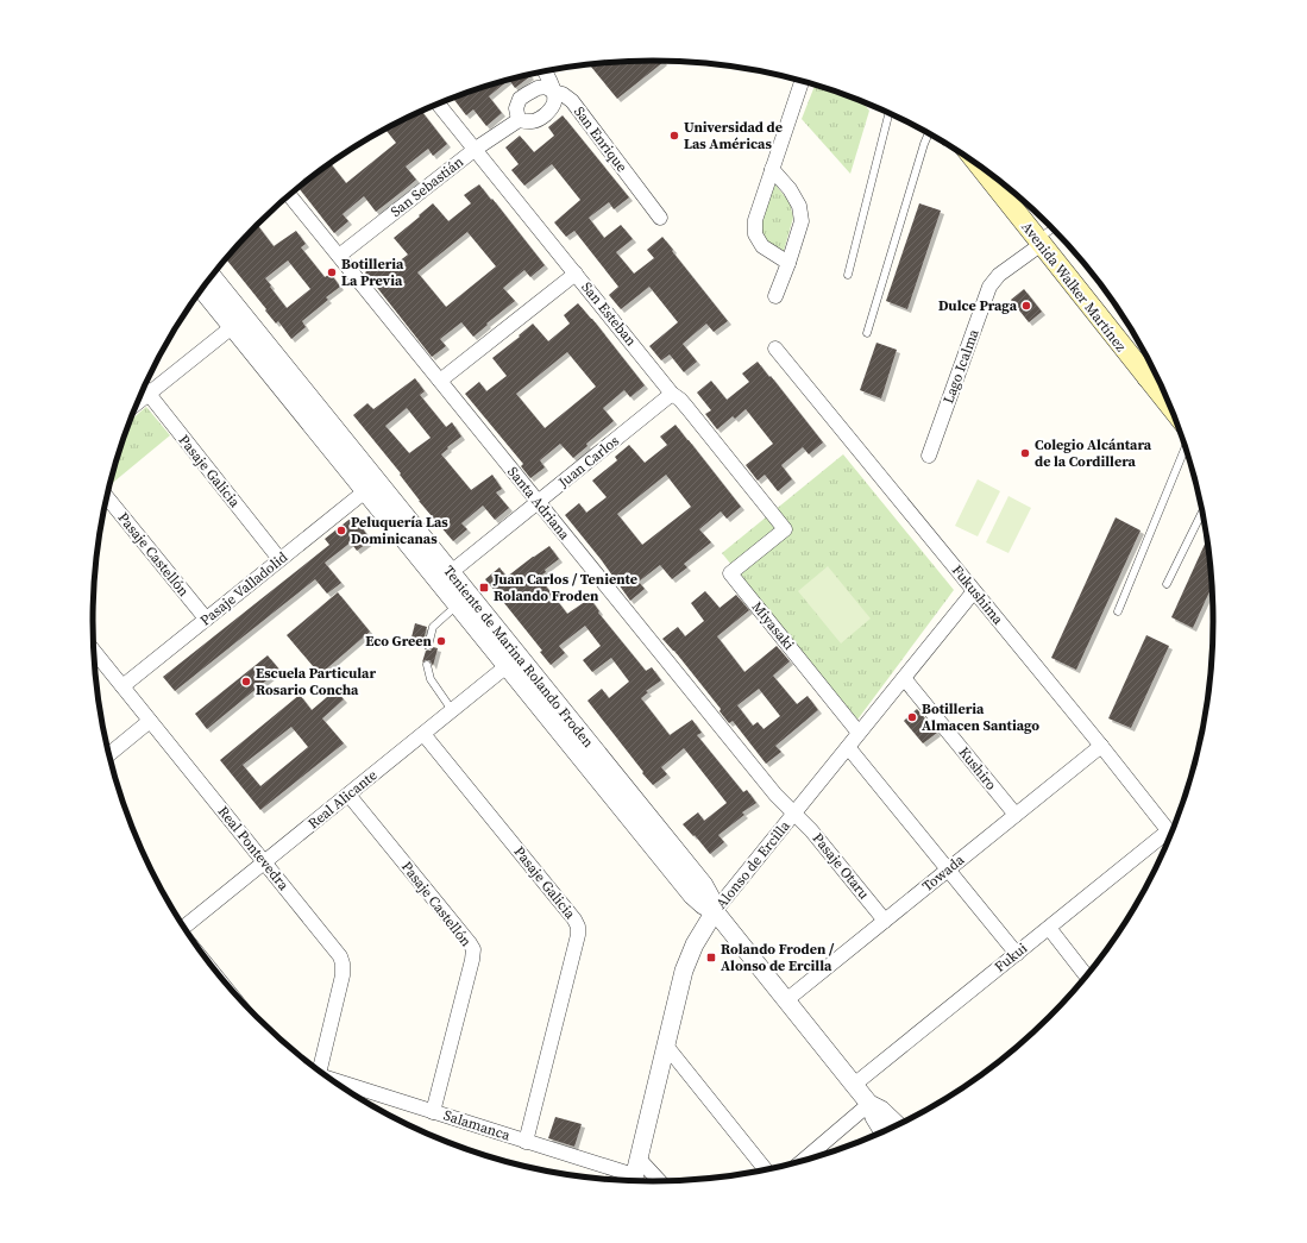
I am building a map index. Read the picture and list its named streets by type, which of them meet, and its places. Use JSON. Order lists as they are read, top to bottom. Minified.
{"streets":{"main road":["Avenida Walker Martínez"],"street":["San Enrique","San Sebastián","San Esteban","Lago Icalma","Juan Carlos","Pasaje Galicia","Santa Adriana","Pasaje Castellón","Pasaje Valladolid","Fukushima","Miyasaki","Teniente de Marina Rolando Froden","Kushiro","Real Alicante","Real Pontevedra","Alonso de Ercilla","Pasaje Otaru","Towada","Fukui","Salamanca"]},"crossings":[["San Enrique","San Sebastián"],["San Sebastián","San Esteban"],["San Sebastián","Santa Adriana"],["Avenida Walker Martínez","Lago Icalma"],["San Esteban","Juan Carlos"],["San Esteban","Miyasaki"],["Juan Carlos","Santa Adriana"],["Juan Carlos","Teniente de Marina Rolando Froden"],["Pasaje Galicia","Pasaje Valladolid"],["Pasaje Galicia","Real Alicante"],["Pasaje Galicia","Salamanca"],["Santa Adriana","Alonso de Ercilla"],["Santa Adriana","Pasaje Otaru"],["Pasaje Castellón","Pasaje Valladolid"],["Pasaje Castellón","Real Alicante"],["Pasaje Castellón","Salamanca"],["Pasaje Valladolid","Teniente de Marina Rolando Froden"],["Pasaje Valladolid","Real Pontevedra"],["Fukushima","Alonso de Ercilla"],["Fukushima","Towada"],["Miyasaki","Alonso de Ercilla"],["Teniente de Marina Rolando Froden","Real Alicante"],["Teniente de Marina Rolando Froden","Alonso de Ercilla"],["Teniente de Marina Rolando Froden","Towada"],["Teniente de Marina Rolando Froden","Fukui"],["Kushiro","Alonso de Ercilla"],["Kushiro","Towada"],["Real Alicante","Real Pontevedra"],["Alonso de Ercilla","Pasaje Otaru"],["Alonso de Ercilla","Salamanca"],["Pasaje Otaru","Towada"]],"places":{"other":["Universidad de Las Américas","Botilleria La Previa","Dulce Praga","Colegio Alcántara de la Cordillera","Peluquería Las Dominicanas","Eco Green","Escuela Particular Rosario Concha","Botilleria Almacen Santiago"],"transit":["Juan Carlos / Teniente Rolando Froden","Rolando Froden / Alonso de Ercilla"]}}
